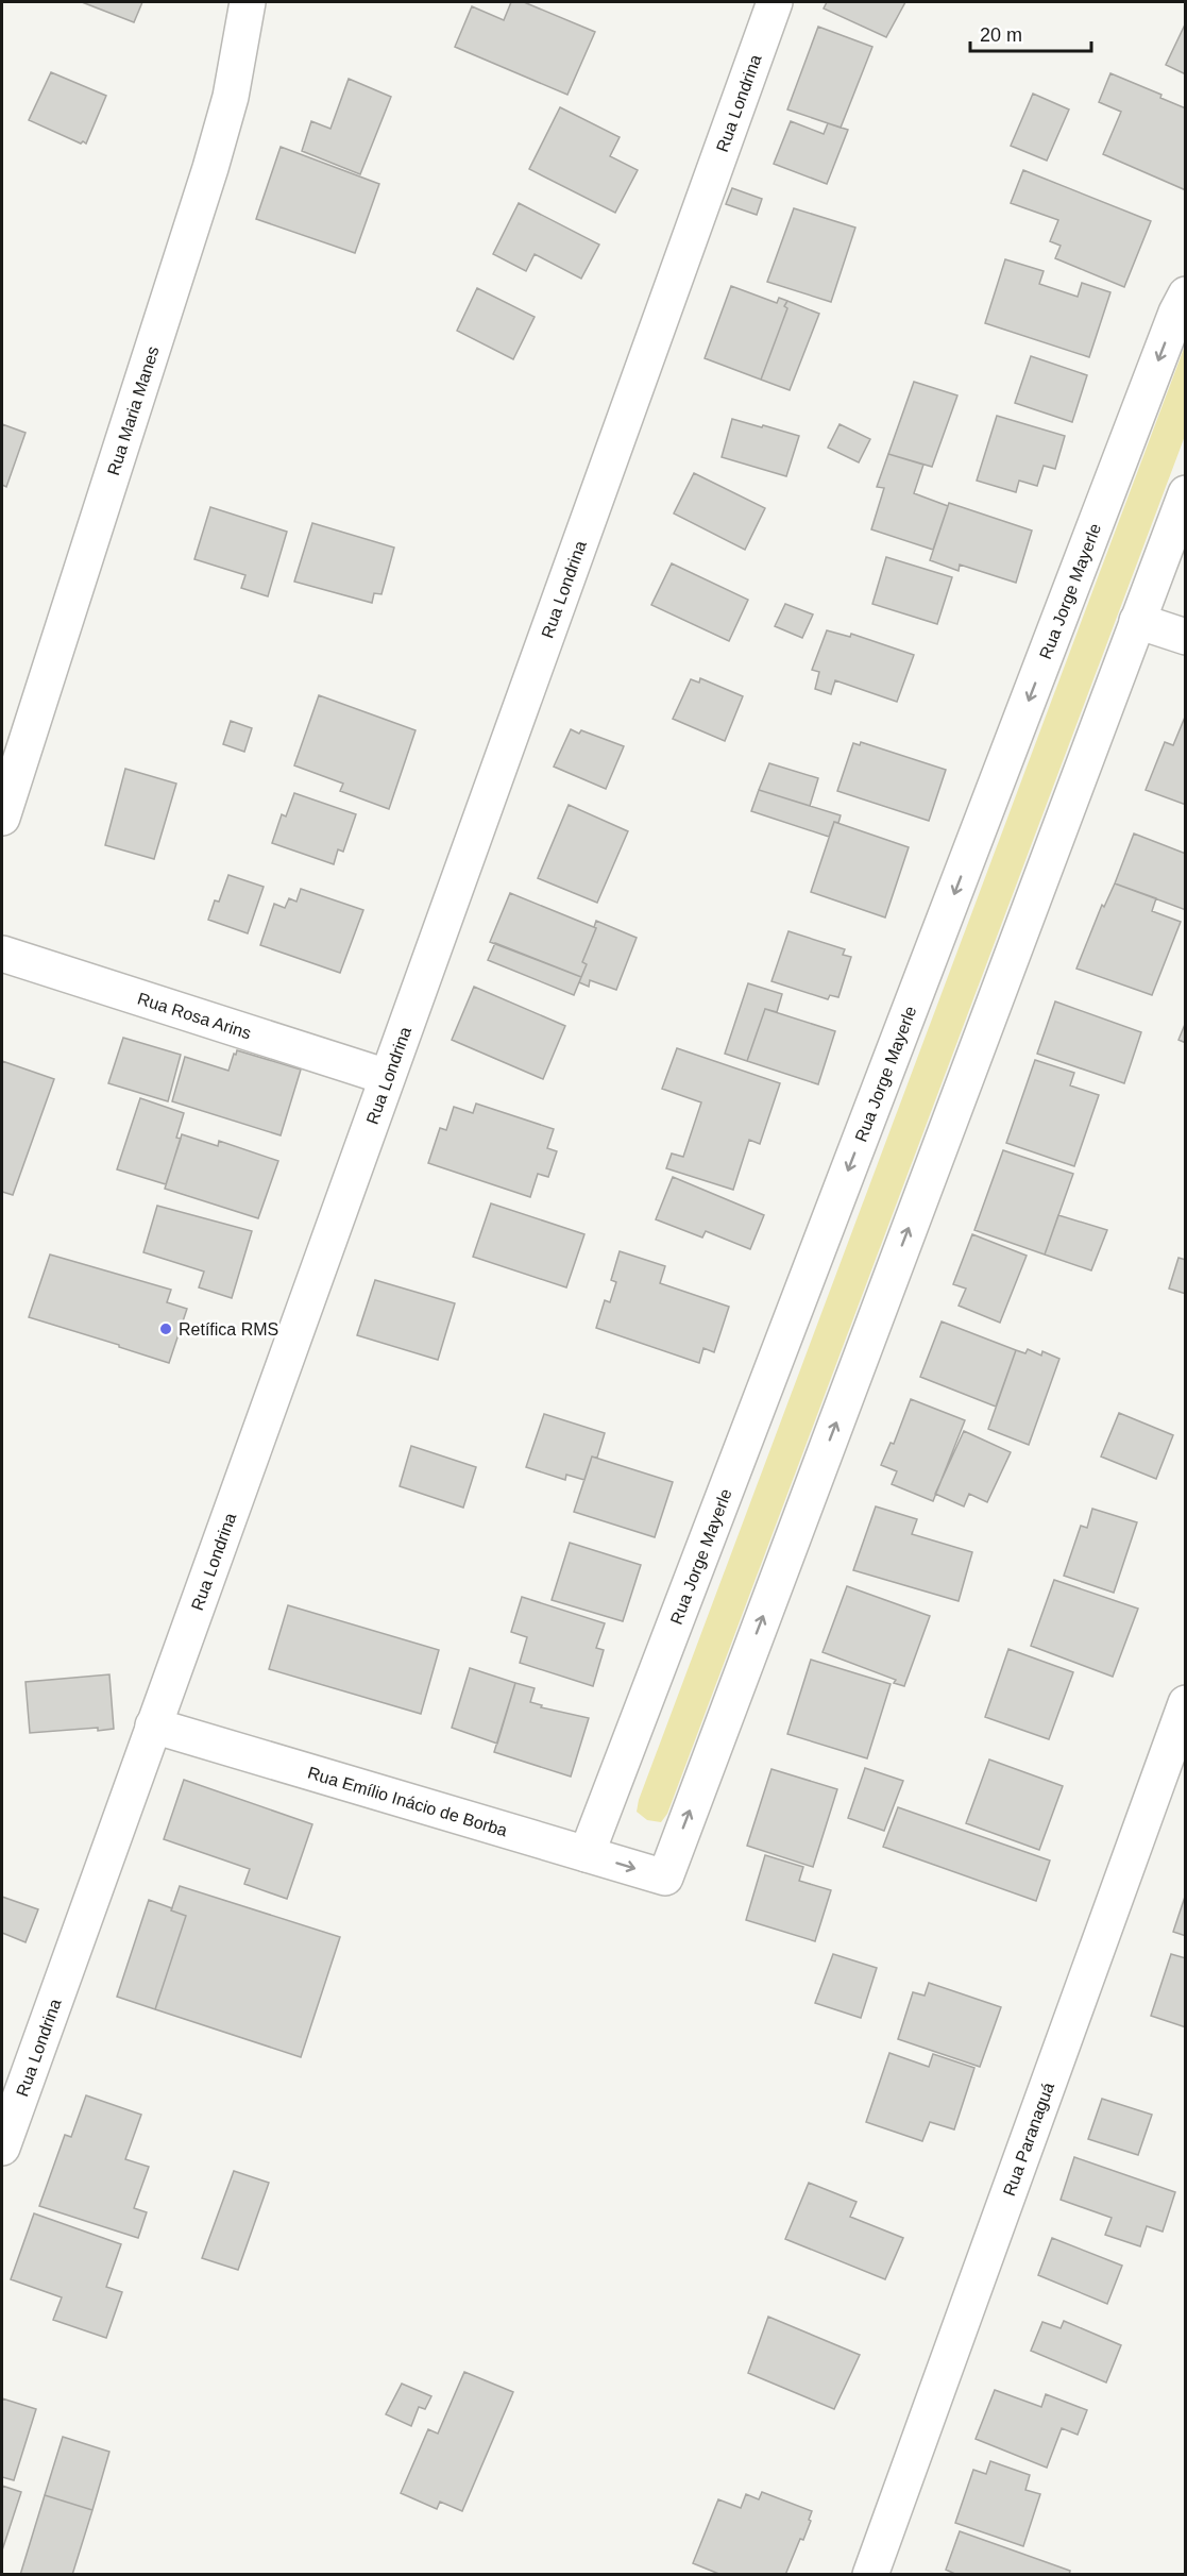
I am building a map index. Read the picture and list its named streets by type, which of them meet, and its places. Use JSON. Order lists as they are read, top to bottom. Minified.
{"streets":{"street":["Rua Londrina","Rua Maria Manes","Rua Jorge Mayerle","Rua Rosa Arins","Rua Emílio Inácio de Borba","Rua Paranaguá"]},"crossings":[["Rua Londrina","Rua Rosa Arins"],["Rua Londrina","Rua Emílio Inácio de Borba"],["Rua Jorge Mayerle","Rua Emílio Inácio de Borba"]],"one_way":["Rua Jorge Mayerle","Rua Emílio Inácio de Borba"],"places":["Retífica RMS"],"scale_bar":"20 m"}
